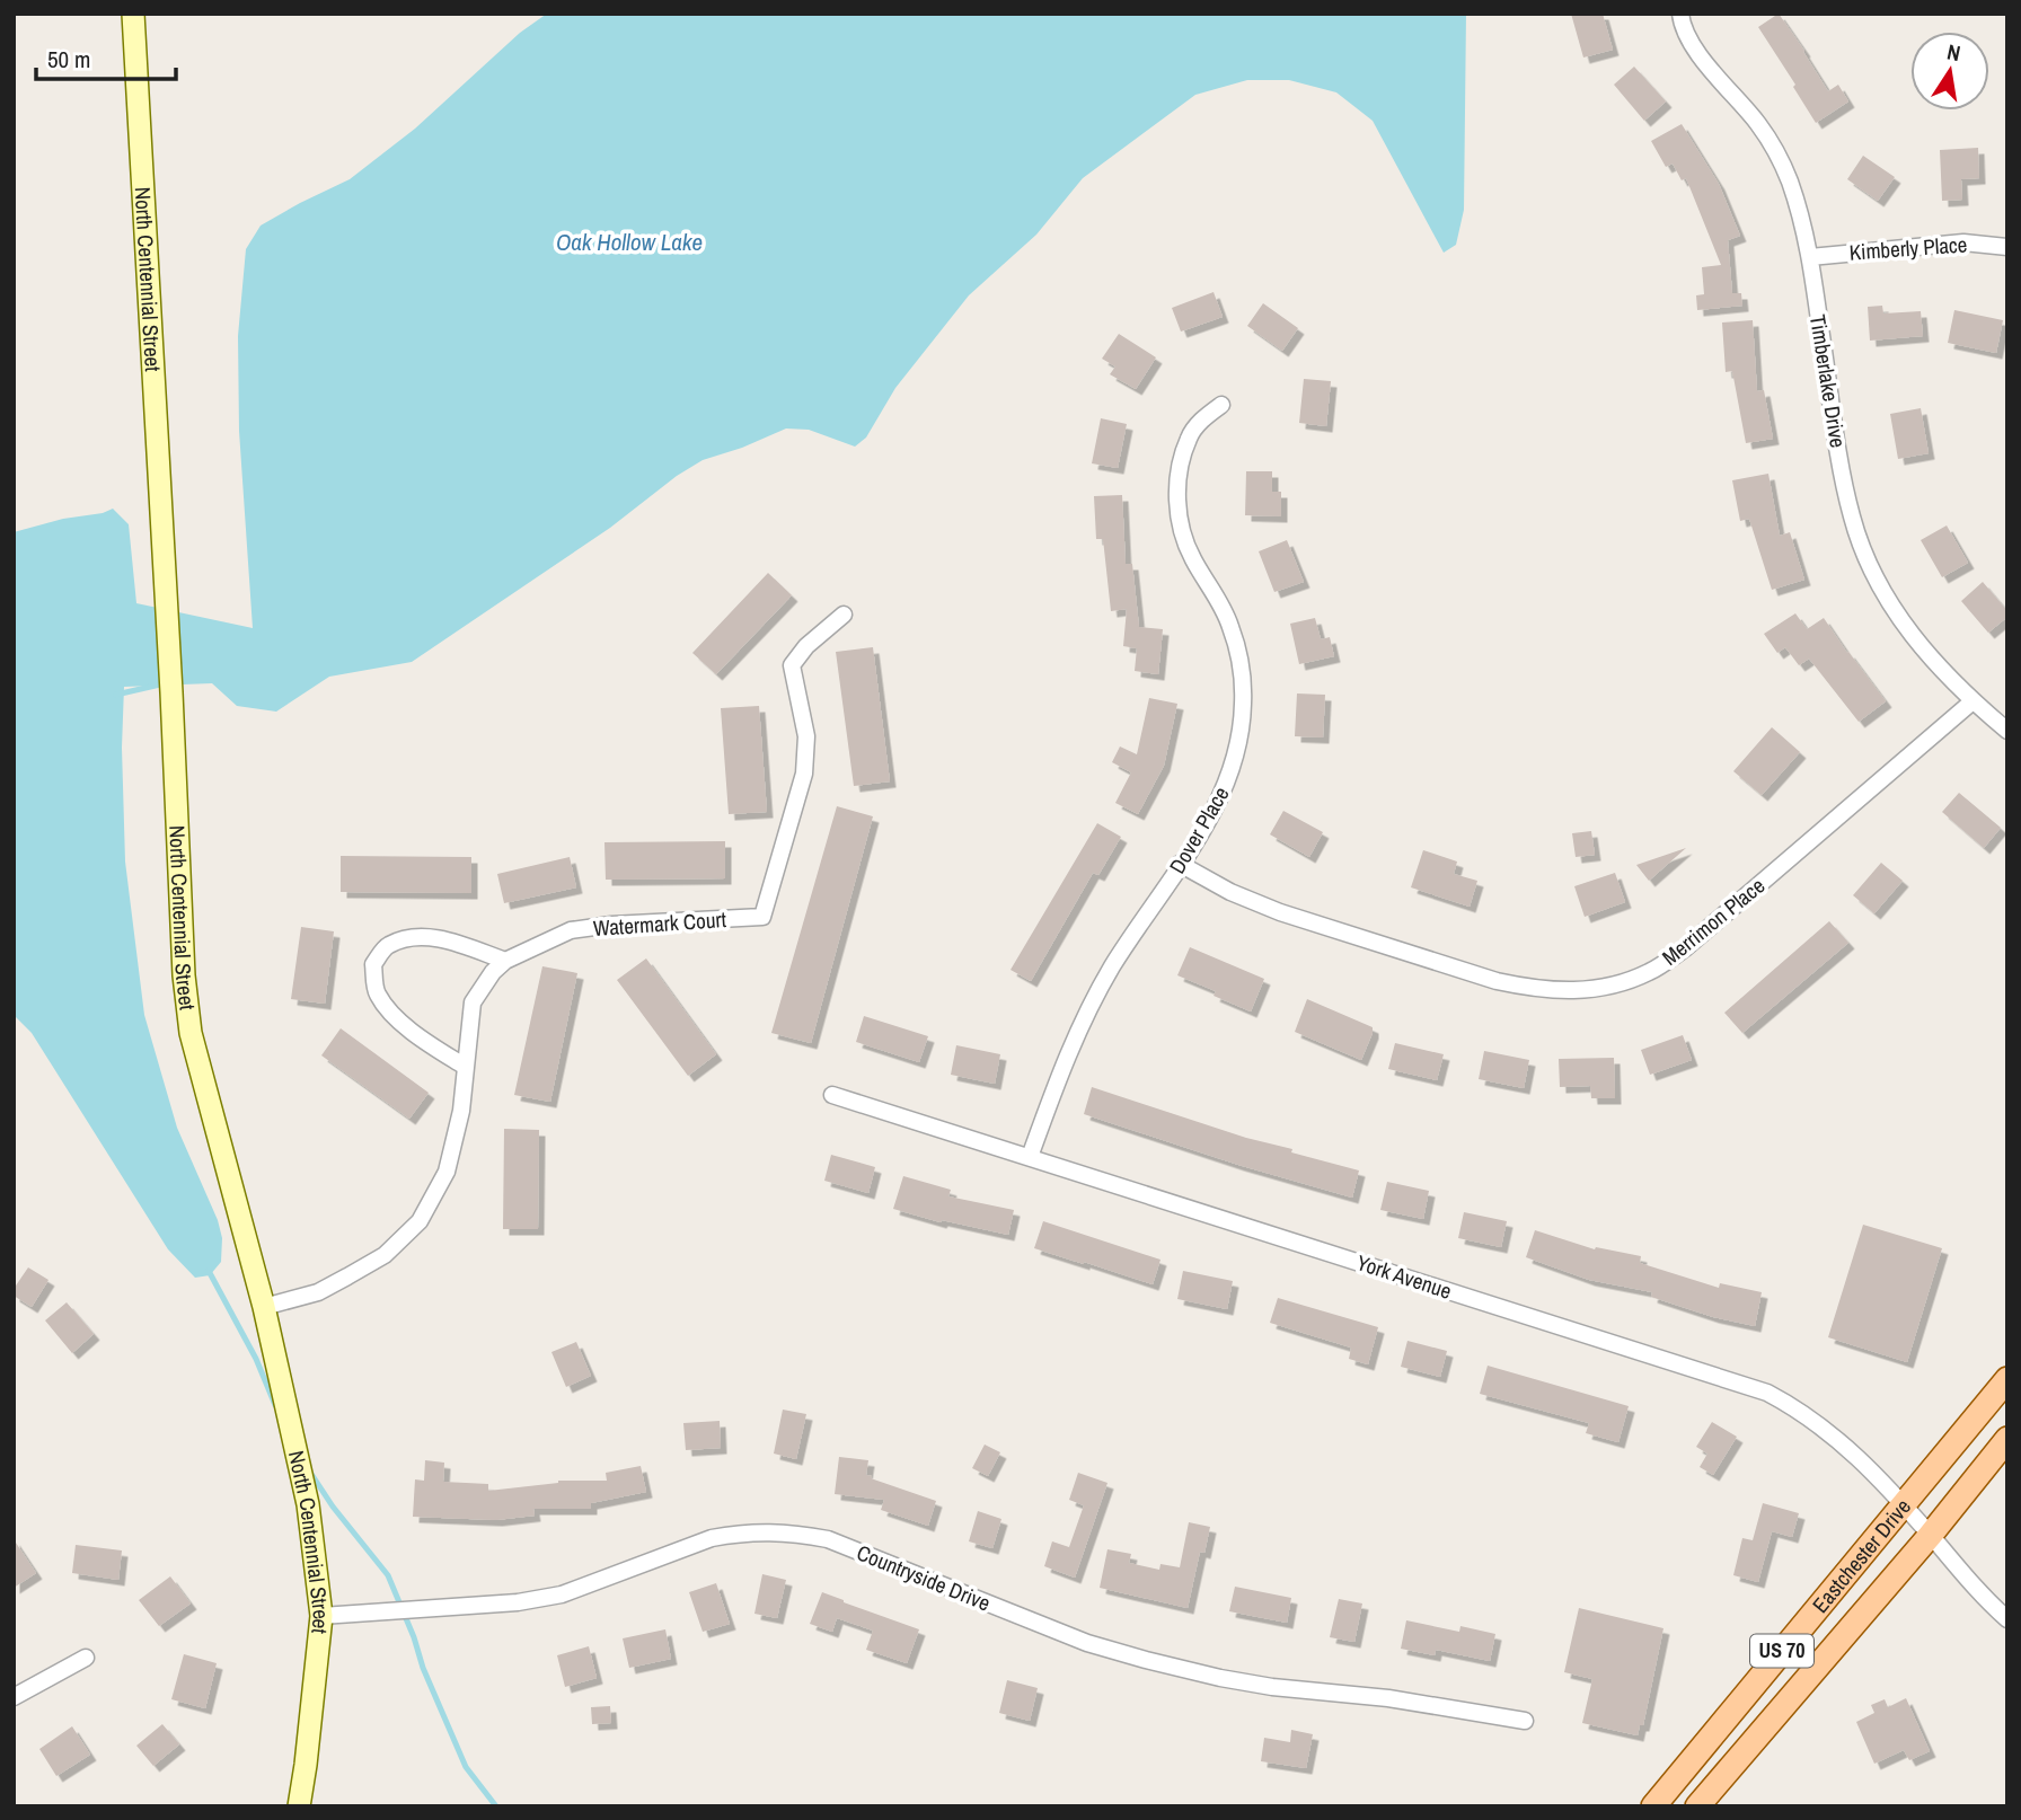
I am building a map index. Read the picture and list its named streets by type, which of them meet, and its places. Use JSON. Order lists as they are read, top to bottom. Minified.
{"streets":{"main road":["Eastchester Drive","US 70"],"street":["Kimberly Place","North Centennial Street","Timberlake Drive","Dover Place","Merrimon Place","Watermark Court","York Avenue","Countryside Drive"]},"crossings":[["Kimberly Place","Timberlake Drive"],["North Centennial Street","Watermark Court"],["North Centennial Street","Countryside Drive"],["Timberlake Drive","Merrimon Place"],["Dover Place","Merrimon Place"],["Dover Place","York Avenue"],["York Avenue","Eastchester Drive"]],"water":["Oak Hollow Lake"],"scale_bar":"50 m","north":"top"}
